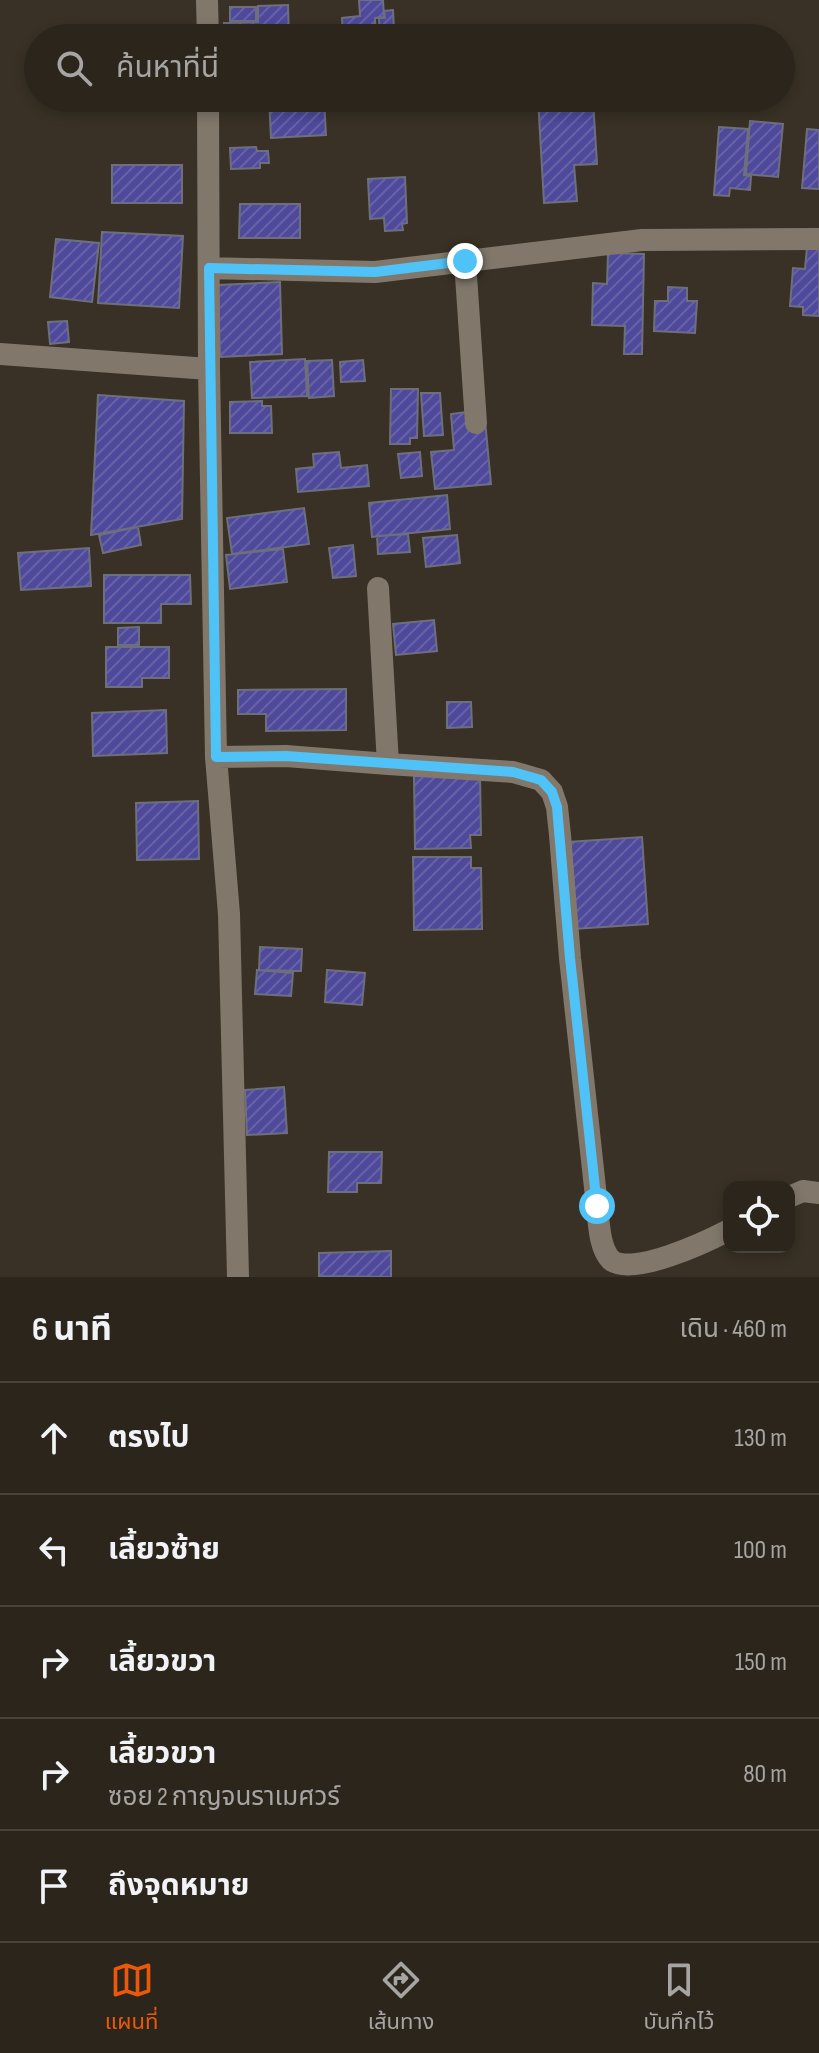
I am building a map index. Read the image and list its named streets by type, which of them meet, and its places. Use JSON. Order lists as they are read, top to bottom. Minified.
{"page":{"search":"ค้นหาที่นี่","heading":["6 นาที","เดิน · 460 m"],"list":[["ตรงไป","130 m"],["เลี้ยวซ้าย","100 m"],["เลี้ยวขวา","150 m"],["เลี้ยวขวา","ซอย 2 กาญจนราเมศวร์","80 m"],"ถึงจุดหมาย"],"nav":["แผนที่","เส้นทาง","บันทึกไว้"]}}
